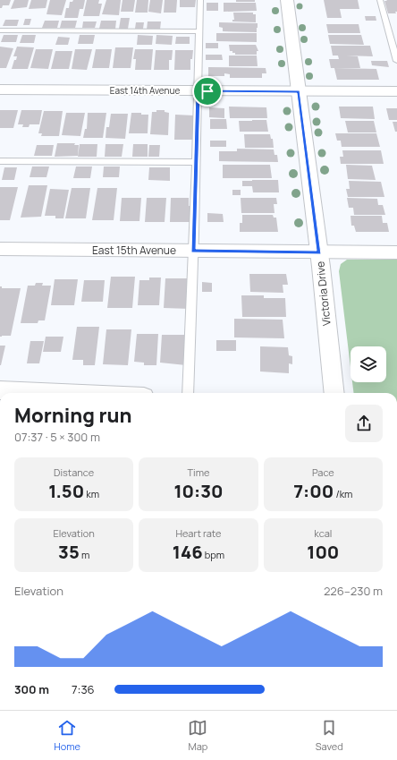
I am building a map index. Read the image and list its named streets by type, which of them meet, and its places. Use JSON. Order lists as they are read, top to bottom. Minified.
{"streets":{"street":["East 14th Avenue","East 15th Avenue","Victoria Drive"]},"crossings":[["East 14th Avenue","Victoria Drive"],["East 15th Avenue","Victoria Drive"]],"page":{"heading":["Morning run","07:37 · 5 × 300 m"],"stats":[["Distance","1.50 km"],["Time","10:30"],["Pace","7:00 /km"],["Elevation","35 m"],["Heart rate","146 bpm"],["kcal","100"]],"chart":["Elevation","226–230 m"],"list":[{"name":"300 m","note":"7:36"}],"tabs":["Home","Map","Saved"]}}
